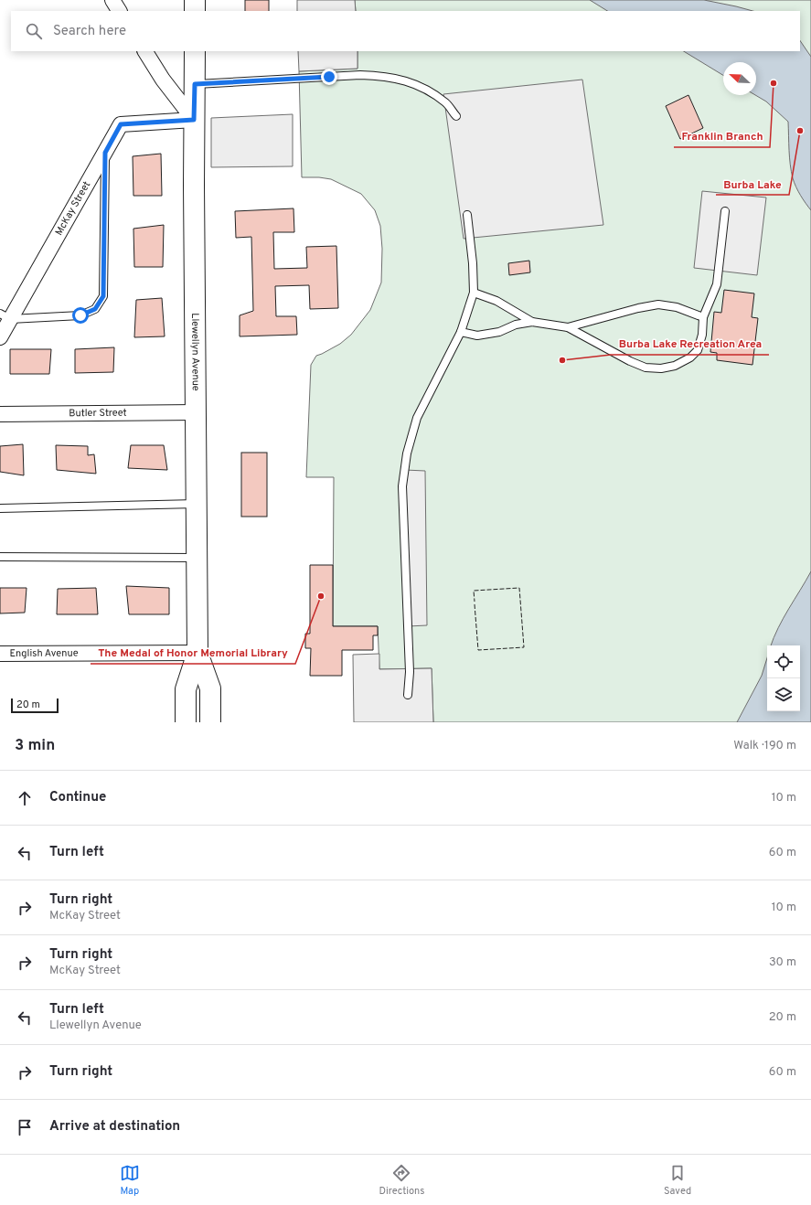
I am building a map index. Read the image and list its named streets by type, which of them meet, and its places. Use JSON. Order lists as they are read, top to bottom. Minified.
{"streets":{"street":["McKay Street","Llewellyn Avenue","Butler Street","English Avenue"]},"crossings":[["McKay Street","Llewellyn Avenue"],["Llewellyn Avenue","Butler Street"],["Llewellyn Avenue","English Avenue"]],"places":["Franklin Branch","Burba Lake","Burba Lake Recreation Area","The Medal of Honor Memorial Library"],"scale_bar":"20 m","north":"top left","page":{"search":"Search here","scale":"20 m","heading":["3 min","Walk · 190 m"],"list":[["Continue","10 m"],["Turn left","60 m"],["Turn right","McKay Street","10 m"],["Turn right","McKay Street","30 m"],["Turn left","Llewellyn Avenue","20 m"],["Turn right","60 m"],"Arrive at destination"],"nav":["Map","Directions","Saved"]}}
